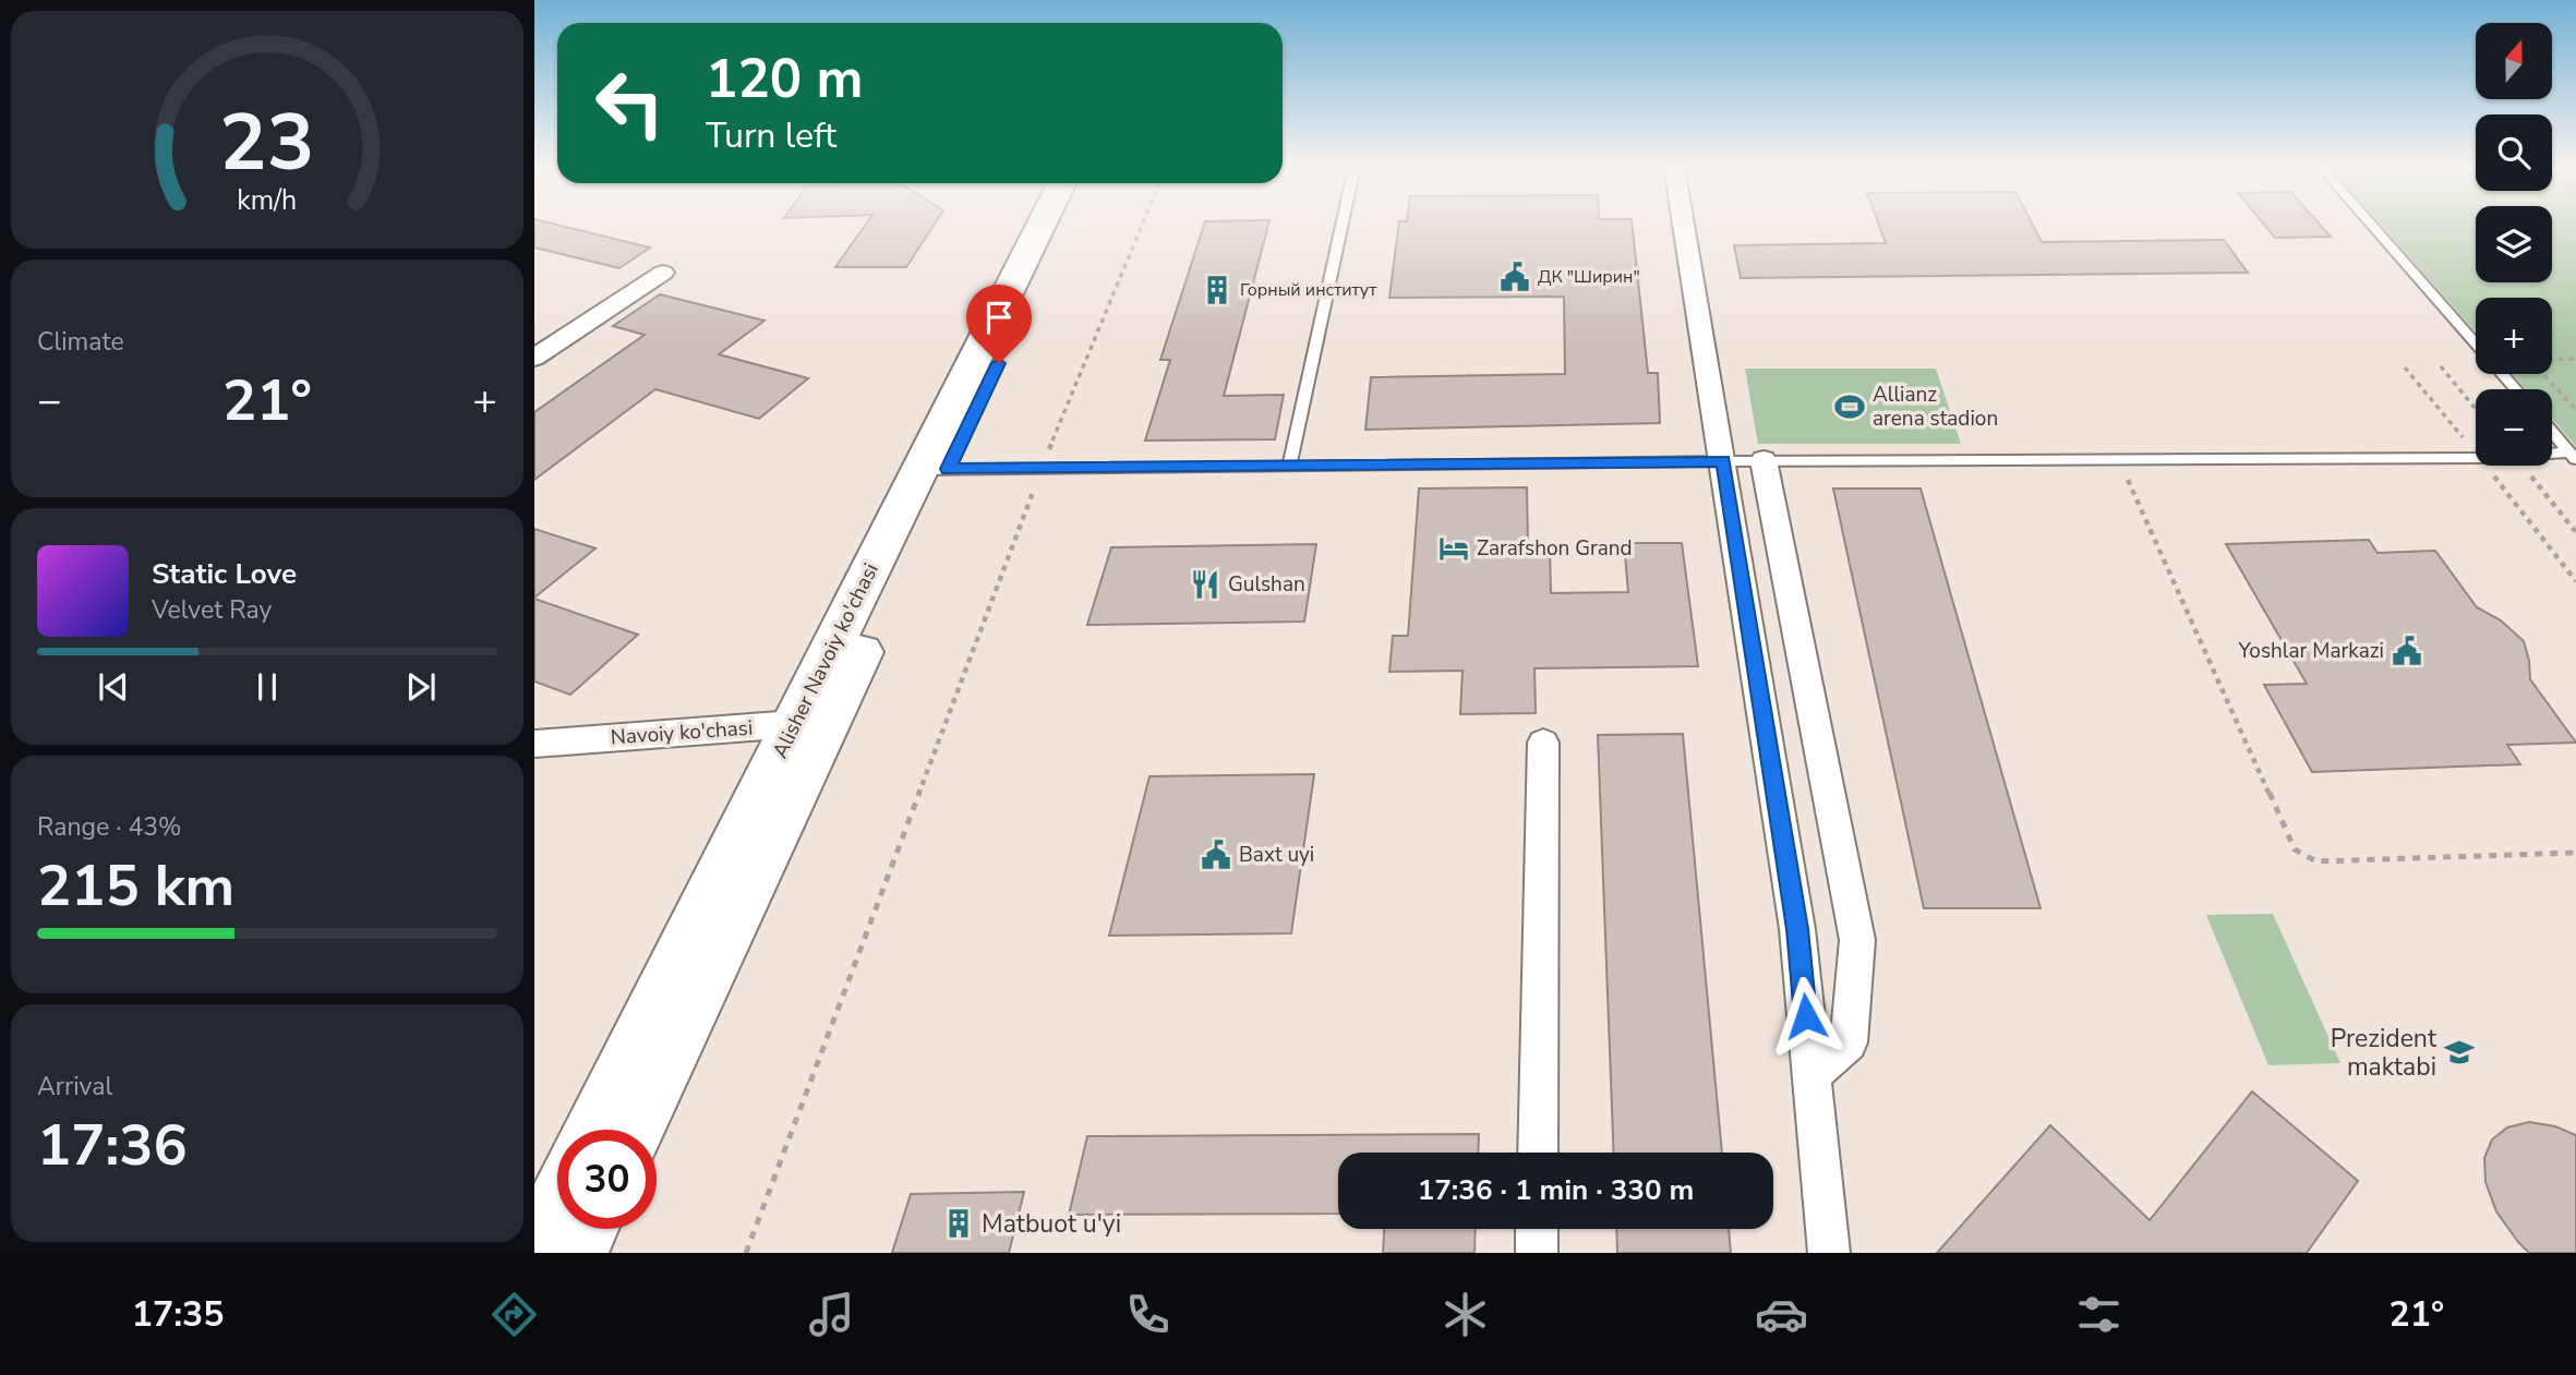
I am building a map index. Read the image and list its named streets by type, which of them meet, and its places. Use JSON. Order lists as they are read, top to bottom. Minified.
{"streets":{"main road":["Alisher Navoiy ko'chasi"],"street":["Navoiy ko'chasi"]},"crossings":[["Alisher Navoiy ko'chasi","Navoiy ko'chasi"]],"places":{"public building":["ДК \"Ширин\"","Yoshlar Markazi","Baxt uyi"],"building":["Горный институт","Matbuot u'yi"],"sports":["Allianz arena stadion"],"hotel":["Zarafshon Grand"],"restaurant":["Gulshan"],"school or university":["Prezident maktabi"]},"north":"top","page":{"map_buttons":["+","−"],"turn":["120 m","Turn left"],"tile":["Climate",["Range · 43%","215 km"],["Arrival","17:36"]],"heat":["−","21°","+"],"song":["Static Love","Velvet Ray"],"limit":"30","trip":"17:36 · 1 min · 330 m","tabs":["17:35","21°"],"gauge":["23","km/h"]}}
